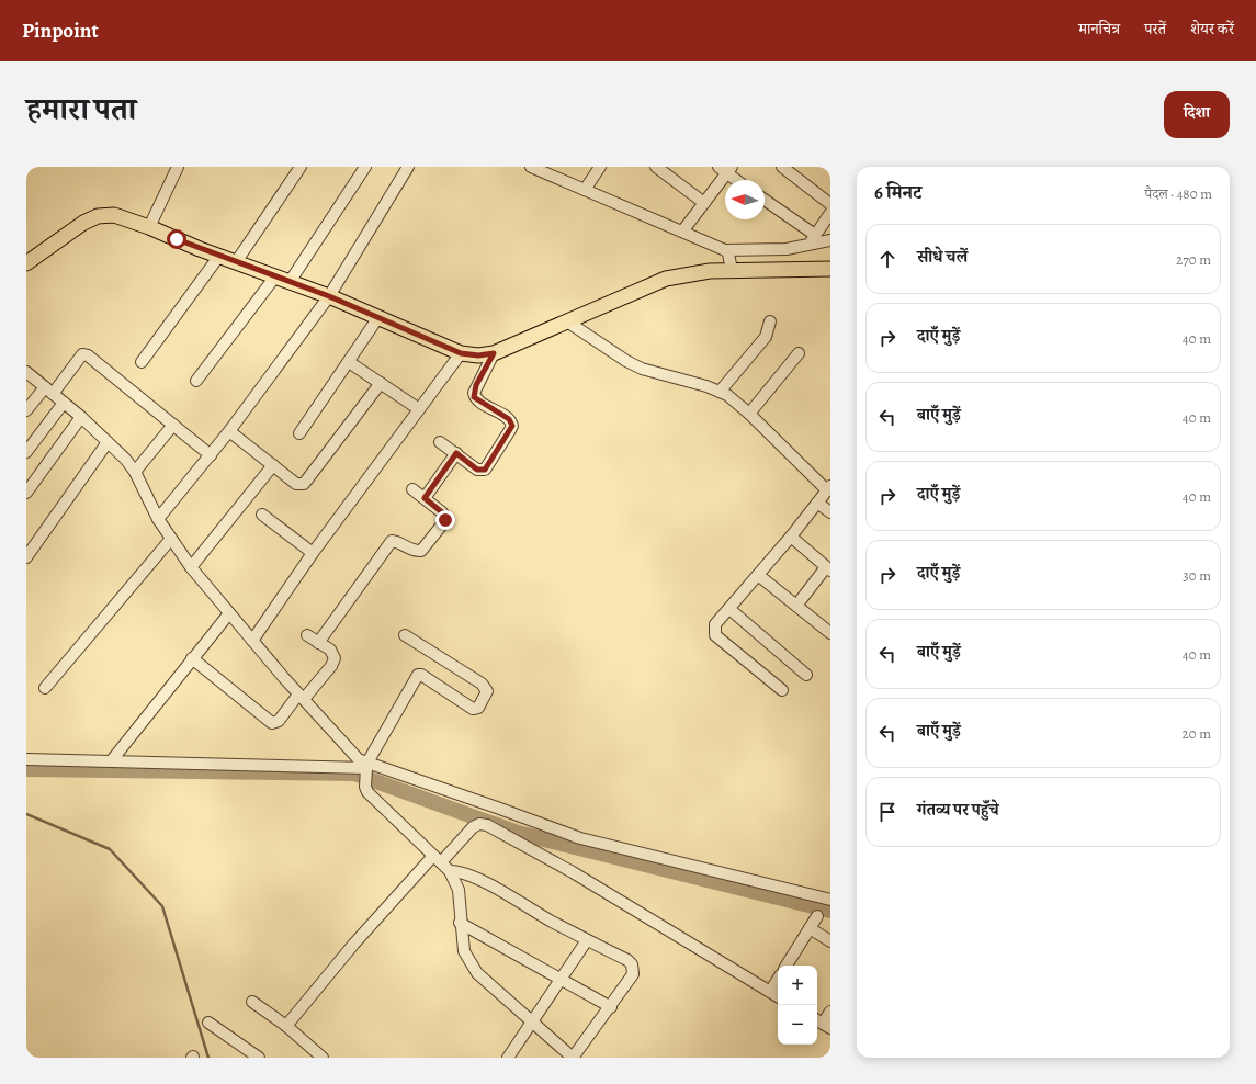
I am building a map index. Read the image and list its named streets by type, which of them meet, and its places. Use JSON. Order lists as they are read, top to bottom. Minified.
{"north":"left","page":{"header":"Pinpoint","nav":["मानचित्र","परतें","शेयर करें"],"title":"हमारा पता","buttons":"दिशा","heading":["6 मिनट","पैदल · 480 m"],"list":[["सीधे चलें","270 m"],["दाएँ मुड़ें","40 m"],["बाएँ मुड़ें","40 m"],["दाएँ मुड़ें","40 m"],["दाएँ मुड़ें","30 m"],["बाएँ मुड़ें","40 m"],["बाएँ मुड़ें","20 m"],"गंतव्य पर पहुँचे"],"map_buttons":["+","−"]}}
